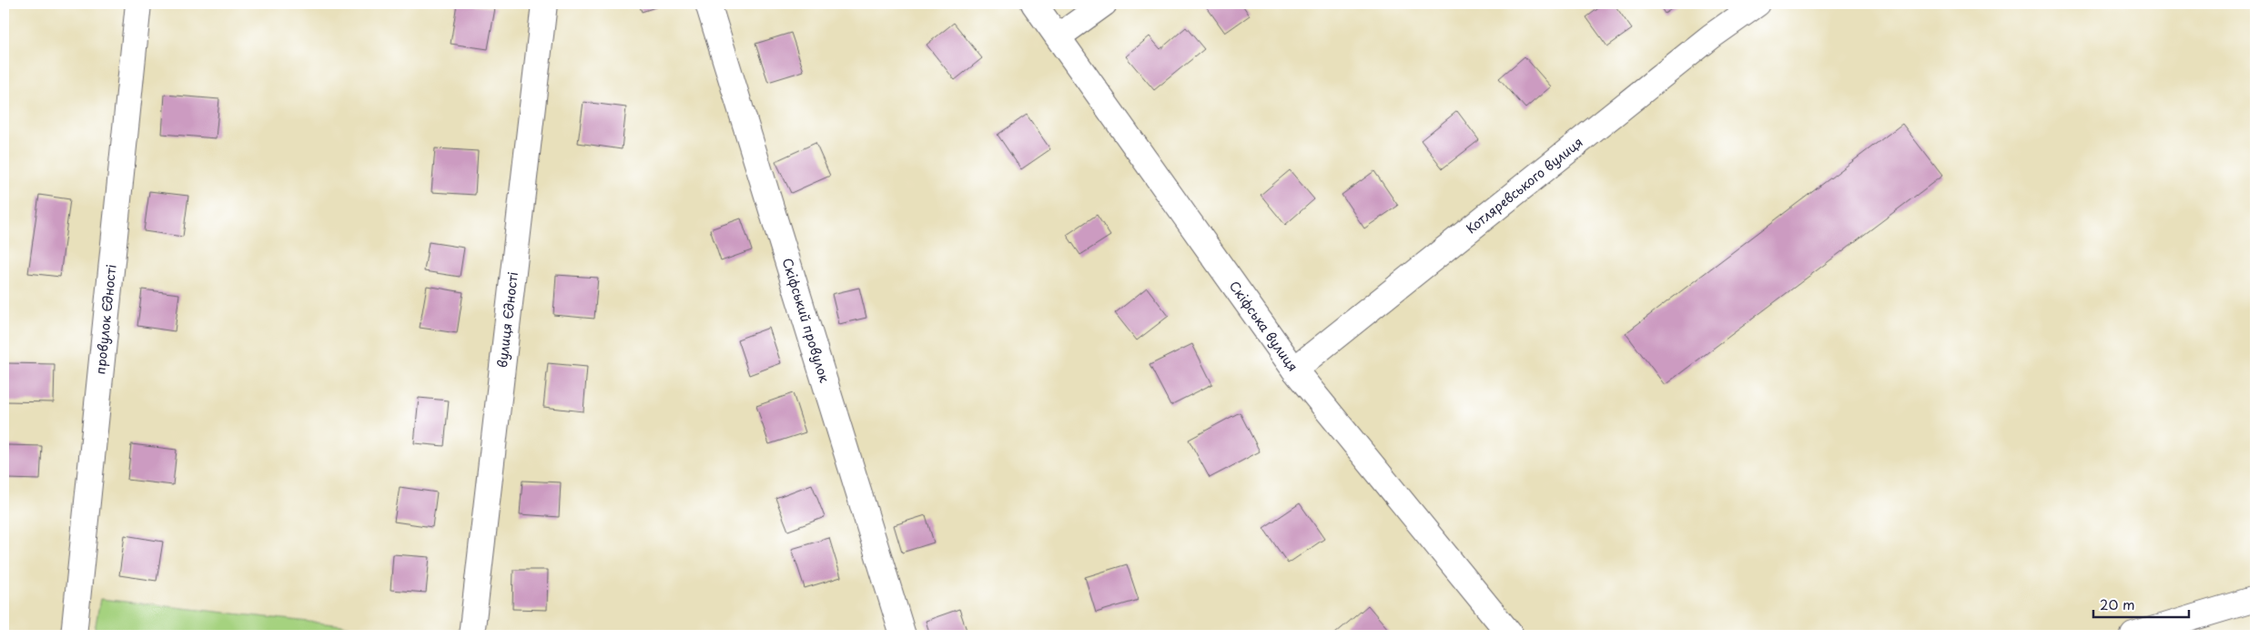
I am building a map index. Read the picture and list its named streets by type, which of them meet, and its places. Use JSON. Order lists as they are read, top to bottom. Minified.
{"streets":{"street":["Котляревського вулиця","провулок Єдності","вулиця Єдності","Скіфський провулок","Скіфська вулиця"]},"crossings":[["Котляревського вулиця","Скіфська вулиця"]],"scale_bar":"20 m"}
